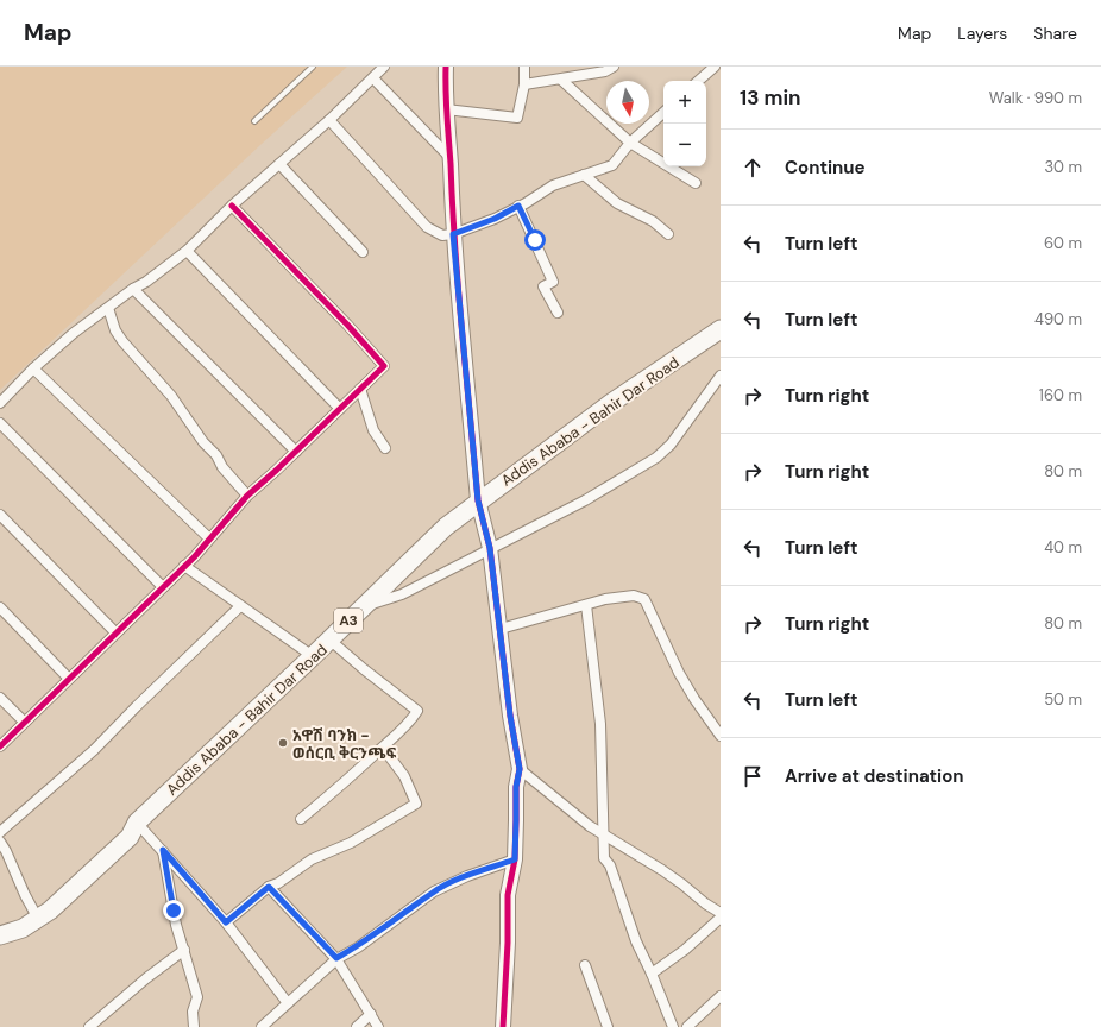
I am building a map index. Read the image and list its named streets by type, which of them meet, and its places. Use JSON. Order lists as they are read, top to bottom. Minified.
{"streets":{"highway":["Addis Ababa - Bahir Dar Road","A3"]},"places":["አዋሽ ባንክ - ወሰርቢ ቅርንጫፍ"],"north":"bottom","page":{"header":"Map","nav":["Map","Layers","Share"],"heading":["13 min","Walk · 990 m"],"map_buttons":["+","−"],"list":[["Continue","30 m"],["Turn left","60 m"],["Turn left","490 m"],["Turn right","160 m"],["Turn right","80 m"],["Turn left","40 m"],["Turn right","80 m"],["Turn left","50 m"],"Arrive at destination"]}}
